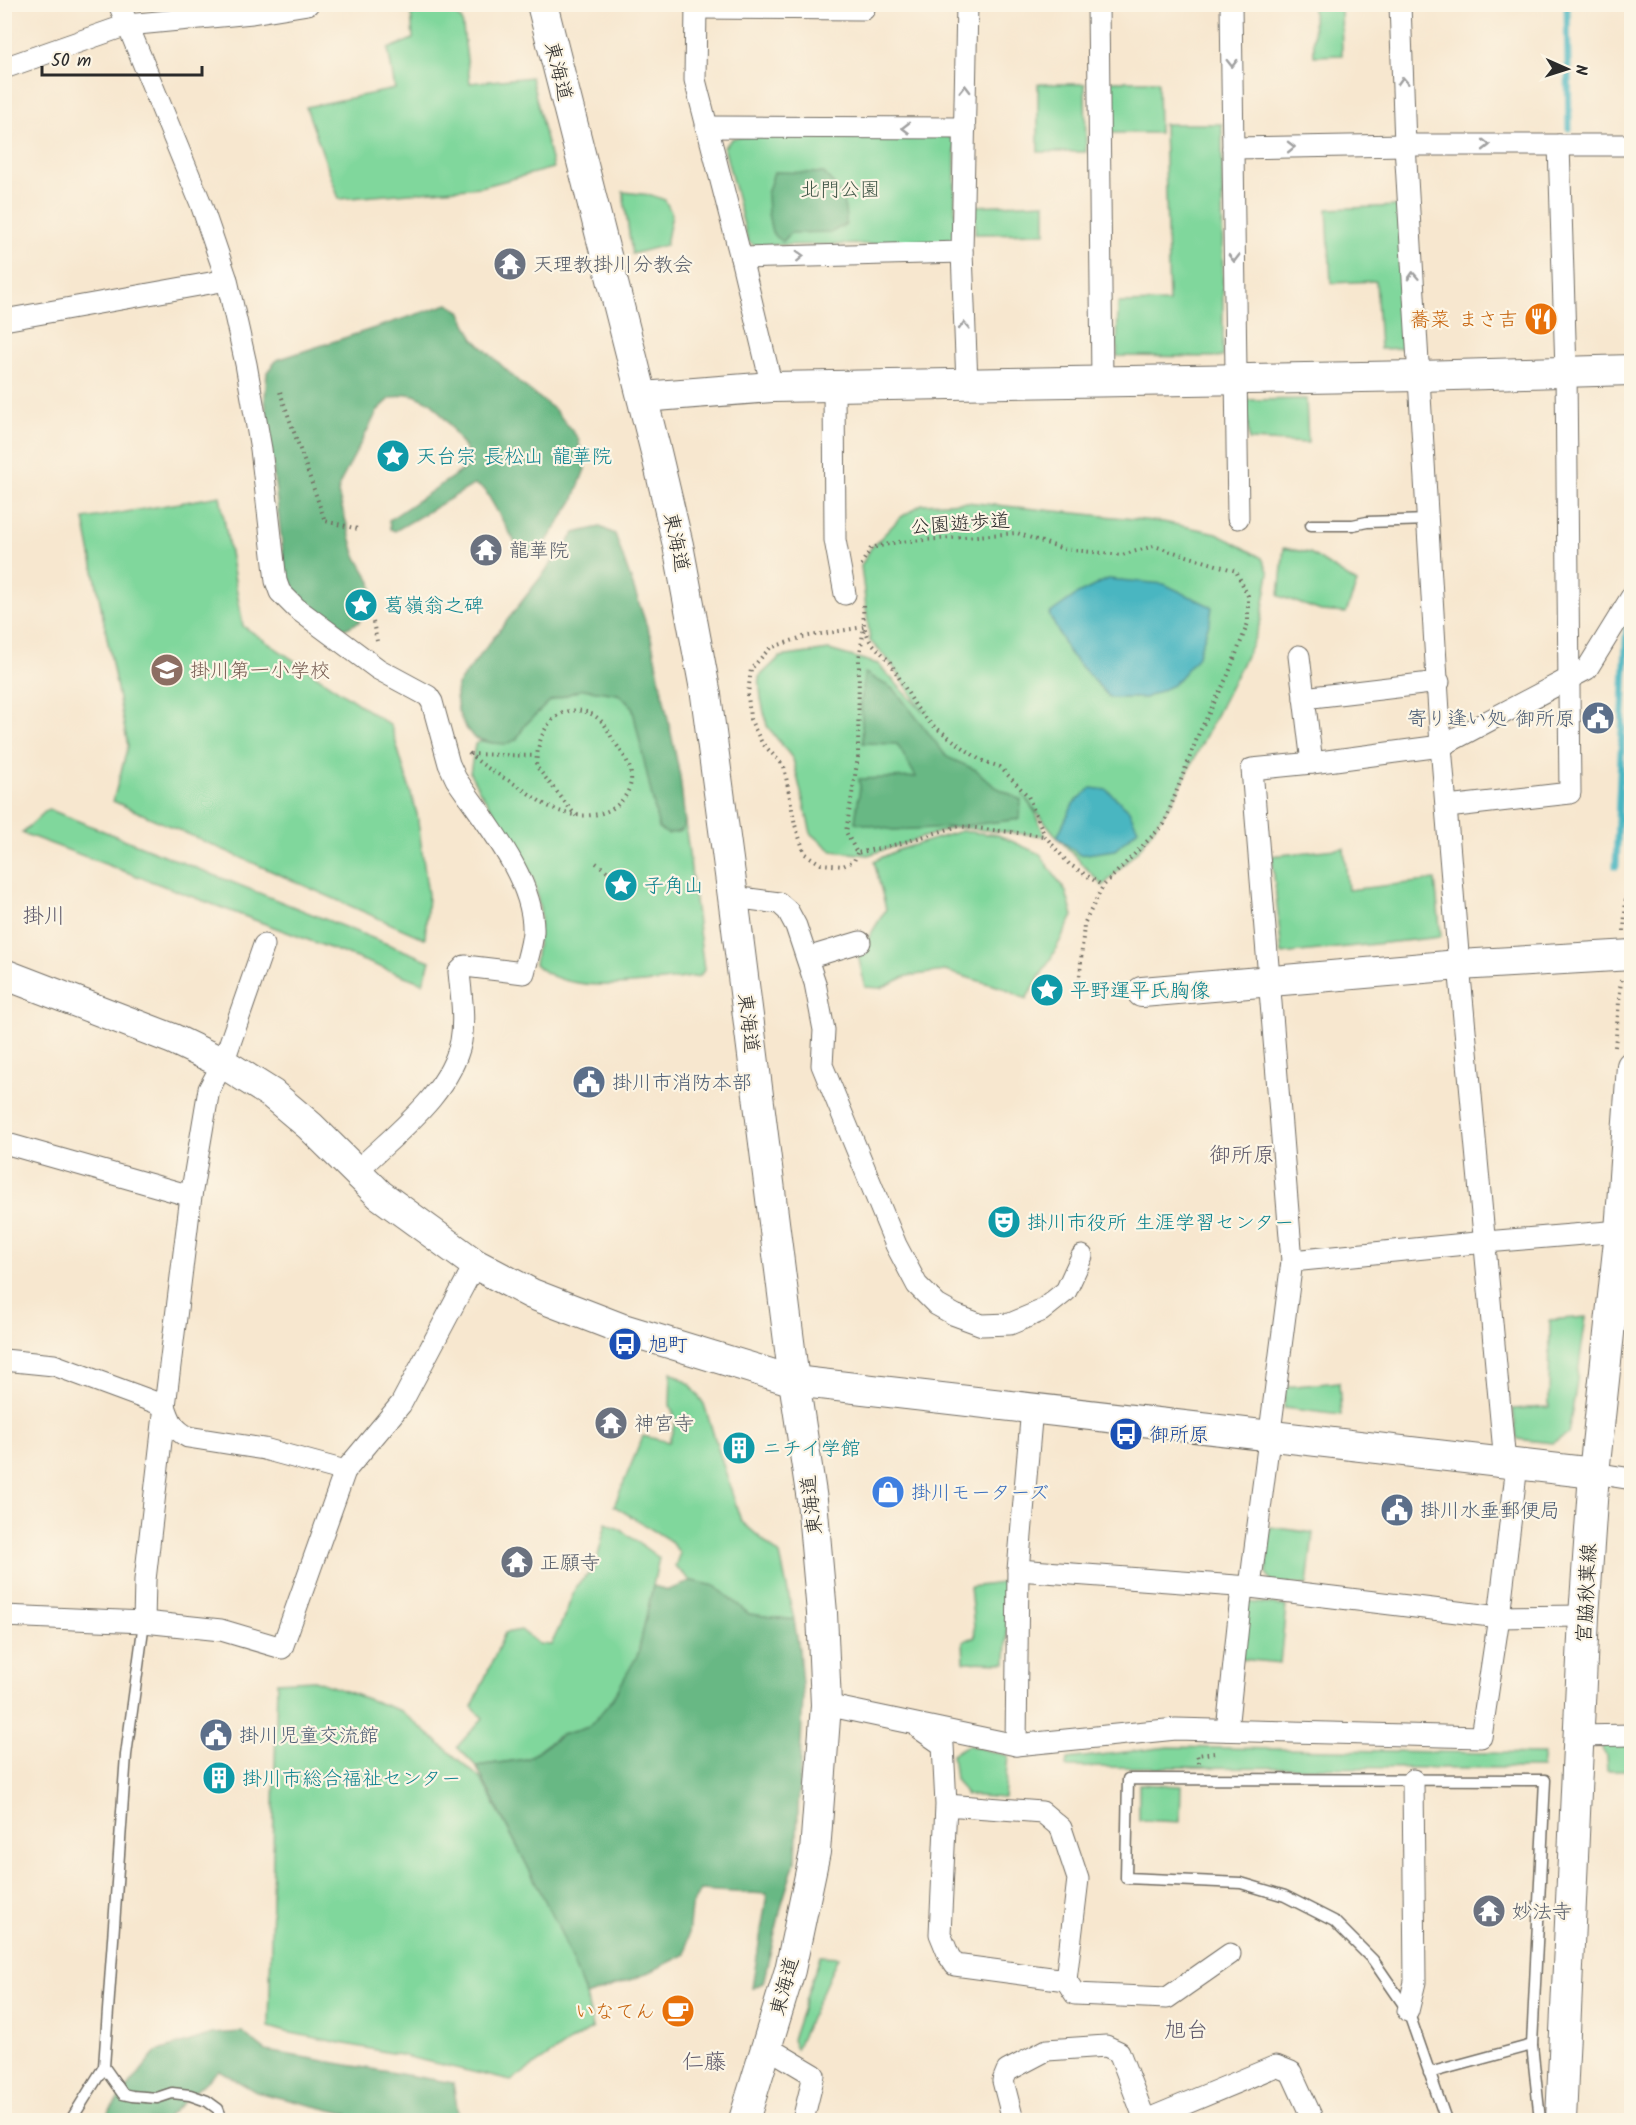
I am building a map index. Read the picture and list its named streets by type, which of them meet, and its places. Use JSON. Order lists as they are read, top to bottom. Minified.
{"streets":{"street":["東海道","宮脇秋葉線"],"path":["公園遊歩道"]},"districts":["掛川","御所原","旭台","仁藤"],"parks":["北門公園"],"places":{"temple":["天理教掛川分教会","龍華院","神宮寺","正願寺","妙法寺"],"restaurant":["蕎菜 まさ吉"],"place":["天台宗 長松山 龍華院","葛嶺翁之碑","子角山","平野運平氏胸像"],"school or university":["掛川第一小学校"],"public building":["寄り逢い処 御所原","掛川市消防本部","掛川水垂郵便局","掛川児童交流館"],"theatre":["掛川市役所 生涯学習センター"],"bus stop":["旭町","御所原"],"building":["ニチイ学館","掛川市総合福祉センター"],"shop":["掛川モーターズ"],"cafe":["いなてん"]},"scale_bar":"50 m","north":"right"}
